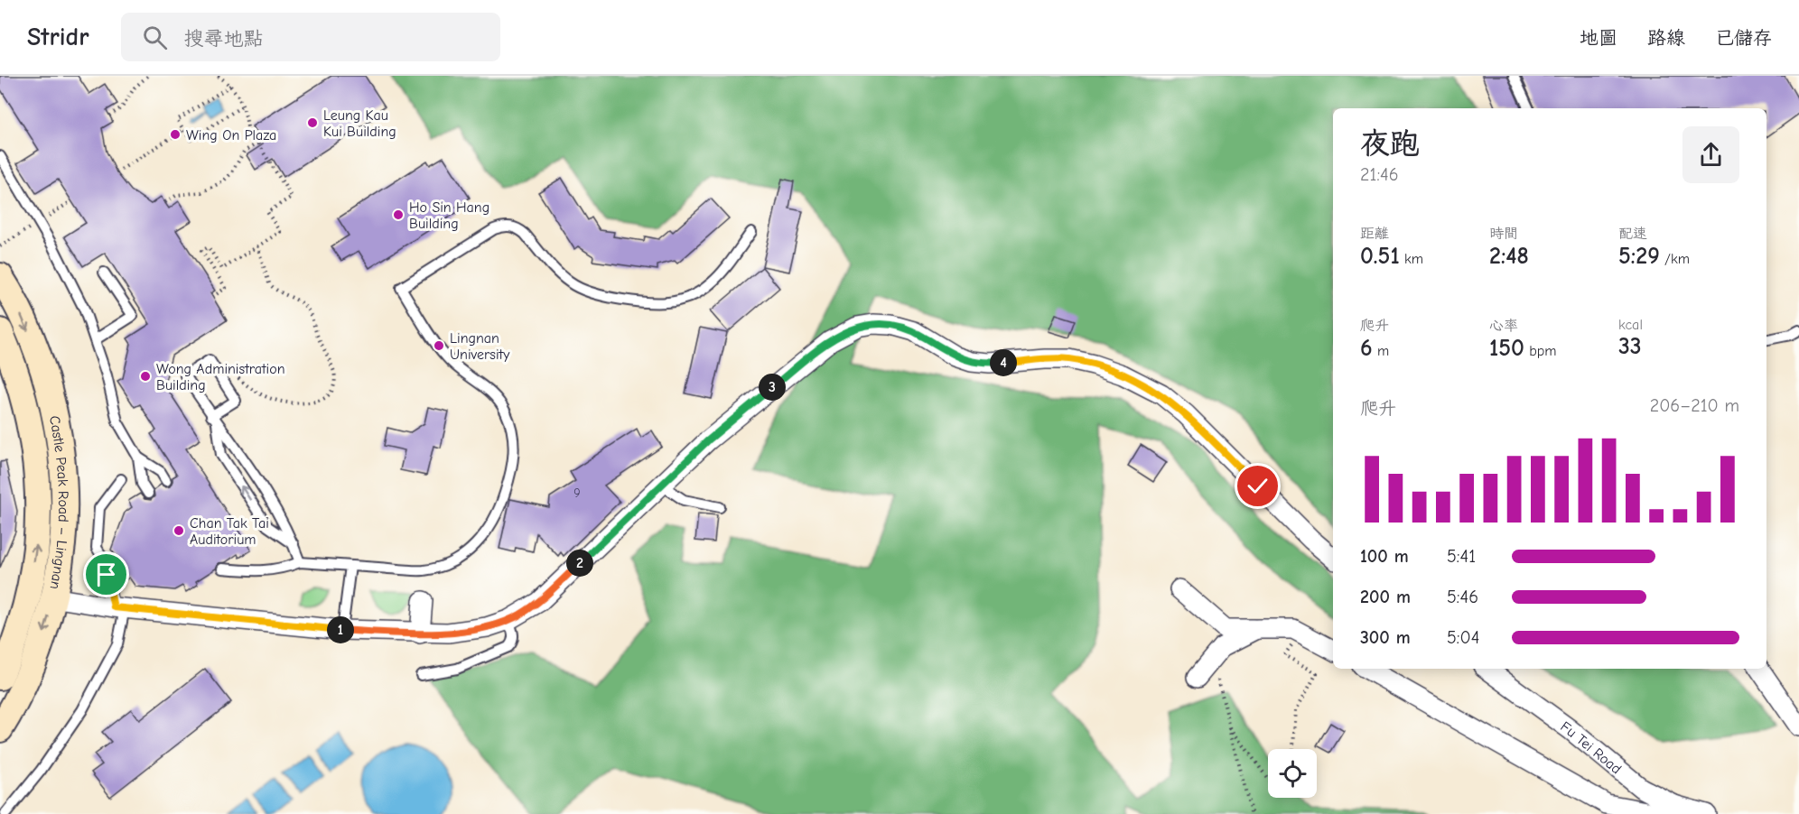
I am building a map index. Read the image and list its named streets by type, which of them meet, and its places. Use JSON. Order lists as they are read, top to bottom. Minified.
{"streets":{"main road":["Castle Peak Road – Lingnan"],"street":["Fu Tei Road"]},"places":["Leung Kau Kui Building","Wing On Plaza","Ho Sin Hang Building","Lingnan University","Wong Administration Building","Chan Tak Tai Auditorium"],"house_numbers":["9"],"page":{"header":"Stridr","search":"搜尋地點","nav":["地圖","路線","已儲存"],"heading":["夜跑","21:46"],"stats":[["距離","0.51 km"],["時間","2:48"],["配速","5:29 /km"],["爬升","6 m"],["心率","150 bpm"],["kcal","33"]],"pins":["4","3","2","1"],"chart":["爬升","206–210 m"],"list":[{"name":"100 m","note":"5:41"},{"name":"200 m","note":"5:46"},{"name":"300 m","note":"5:04"}]}}
